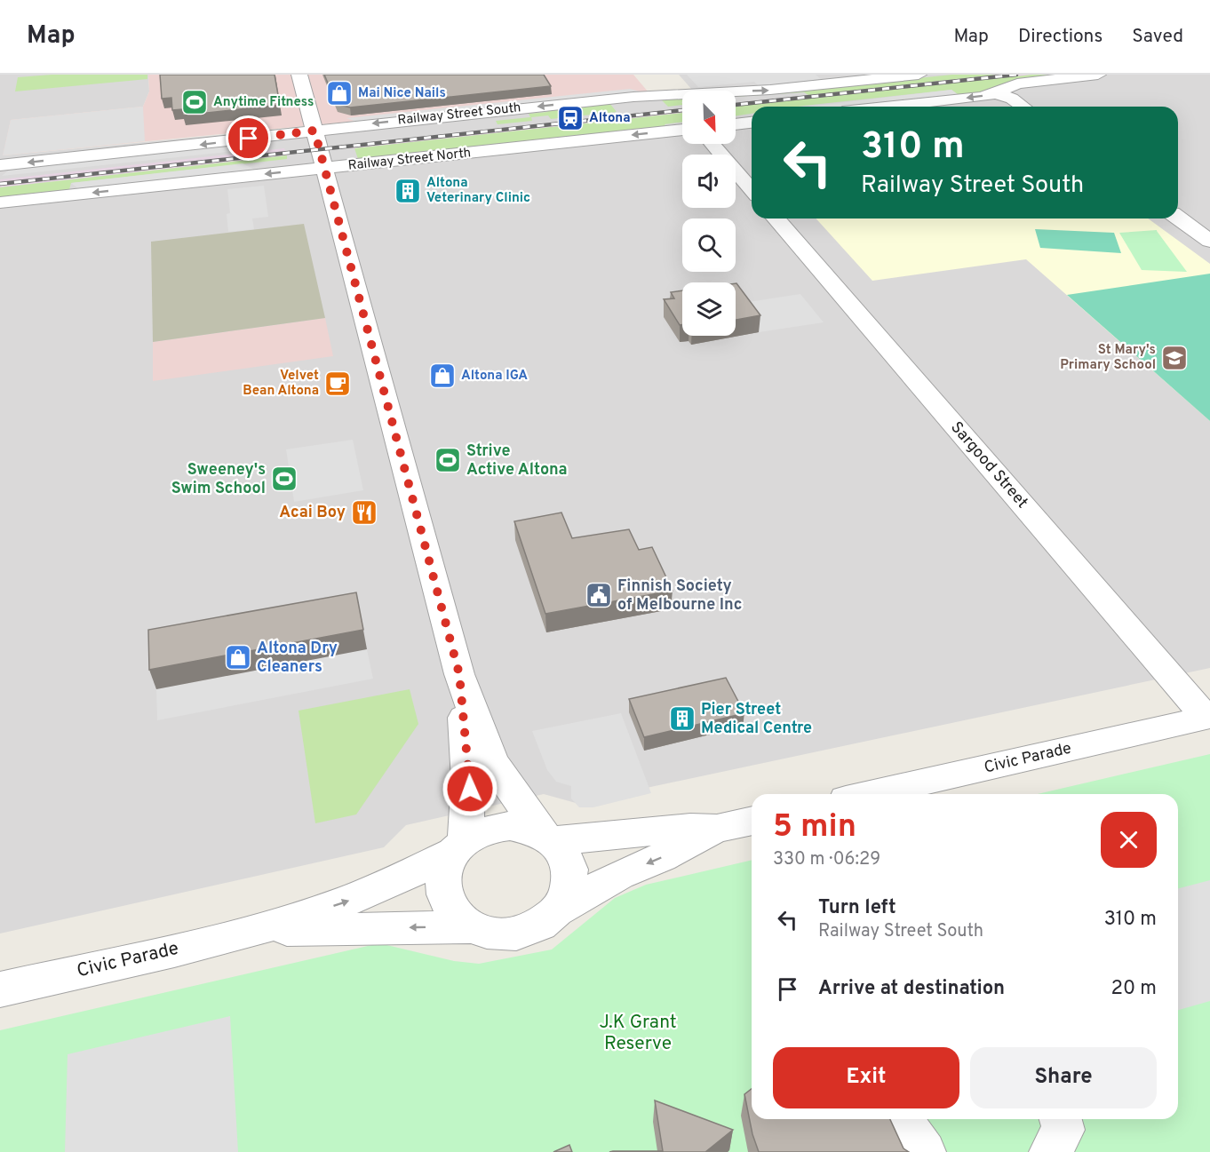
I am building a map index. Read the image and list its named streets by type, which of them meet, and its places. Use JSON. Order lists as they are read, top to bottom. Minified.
{"streets":{"street":["Railway Street South","Railway Street North","Sargood Street","Civic Parade"]},"crossings":[["Sargood Street","Civic Parade"]],"one_way":["Railway Street North"],"parks":["J.K Grant Reserve"],"places":{"shop":["Mai Nice Nails","Altona IGA","Altona Dry Cleaners"],"sports":["Anytime Fitness","Strive Active Altona","Sweeney's Swim School"],"station":["Altona"],"building":["Altona Veterinary Clinic","Pier Street Medical Centre"],"school or university":["St Mary's Primary School"],"cafe":["Velvet Bean Altona"],"restaurant":["Acai Boy"],"public building":["Finnish Society of Melbourne Inc"]},"north":"bottom right","page":{"header":"Map","nav":["Map","Directions","Saved"],"turn":["310 m","Railway Street South"],"heading":["5 min","330 m · 06:29"],"list":[{"name":"Turn left","note":"Railway Street South","value":"310 m"},{"name":"Arrive at destination","value":"20 m"}],"buttons":["Exit","Share"]}}
